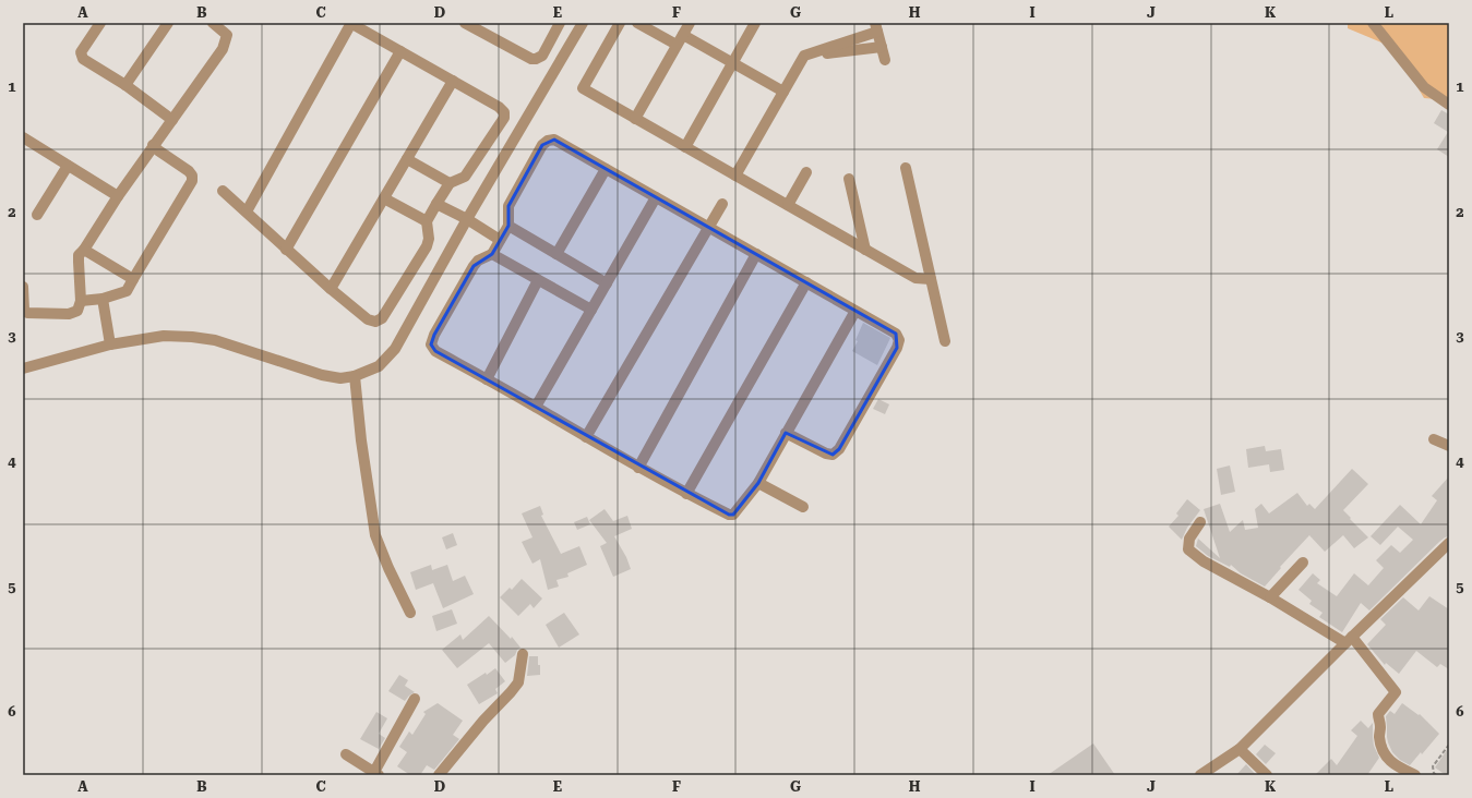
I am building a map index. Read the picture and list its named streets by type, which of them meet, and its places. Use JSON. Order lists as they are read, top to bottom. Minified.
{"grid":{"columns":["A","B","C","D","E","F","G","H","I","J","K","L"],"rows":["1","2","3","4","5","6"]}}
